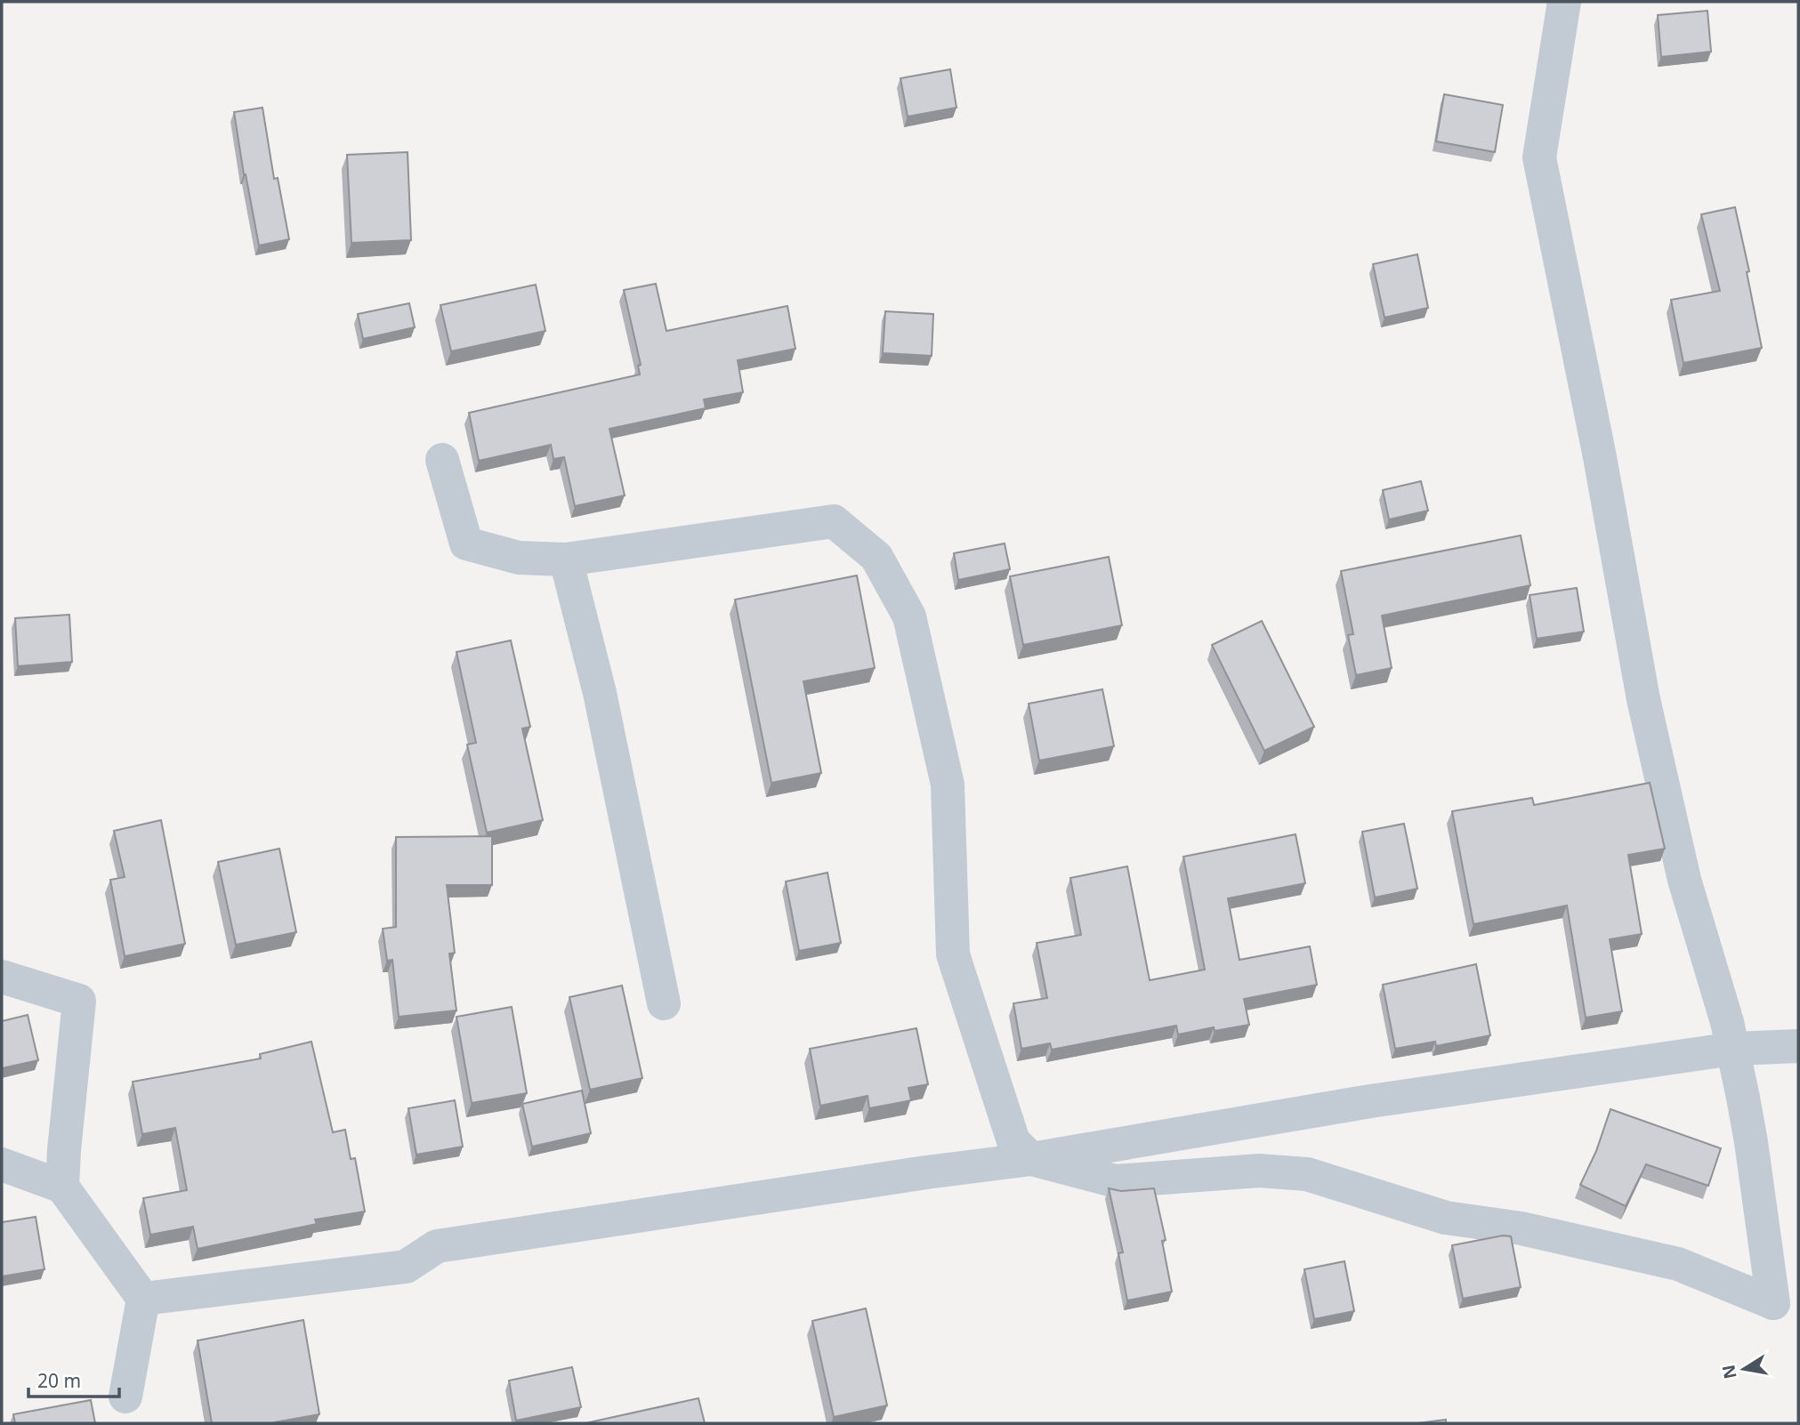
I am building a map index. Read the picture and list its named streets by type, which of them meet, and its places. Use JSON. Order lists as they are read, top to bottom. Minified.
{"scale_bar":"20 m","north":"left"}
